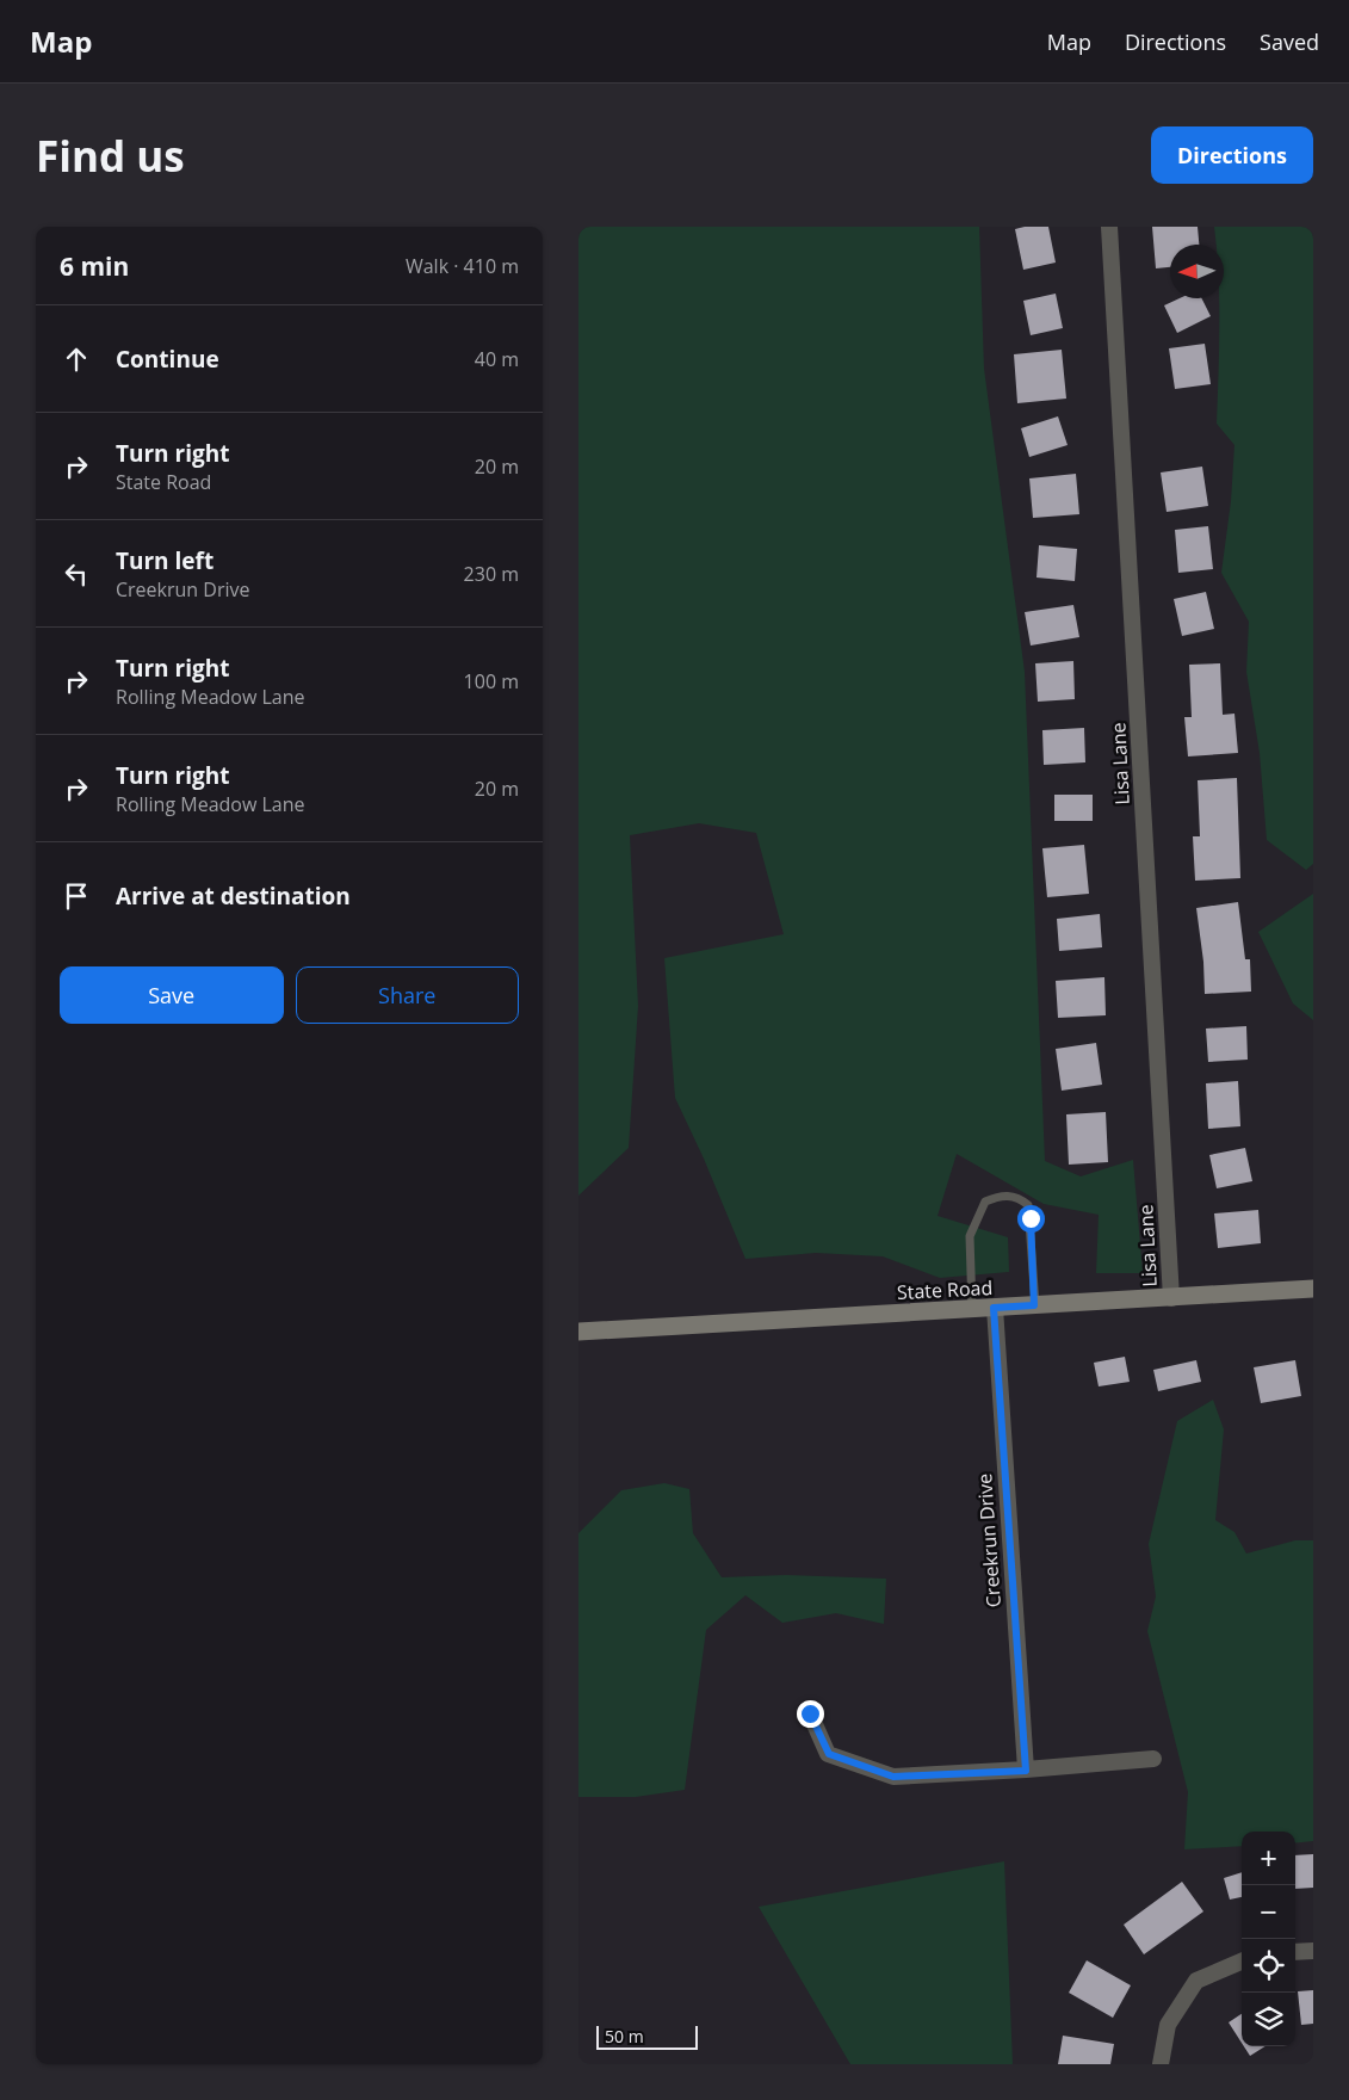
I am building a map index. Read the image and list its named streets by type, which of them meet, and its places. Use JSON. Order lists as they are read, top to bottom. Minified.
{"streets":{"main road":["State Road"],"street":["Lisa Lane","Creekrun Drive"]},"crossings":[["Lisa Lane","State Road"],["State Road","Creekrun Drive"]],"scale_bar":"50 m","north":"left","page":{"header":"Map","nav":["Map","Directions","Saved"],"buttons":["Directions",["Save","Share"]],"title":"Find us","heading":["6 min","Walk · 410 m"],"list":[["Continue","40 m"],["Turn right","State Road","20 m"],["Turn left","Creekrun Drive","230 m"],["Turn right","Rolling Meadow Lane","100 m"],["Turn right","Rolling Meadow Lane","20 m"],"Arrive at destination"],"map_buttons":["+","−"],"scale":"50 m"}}
